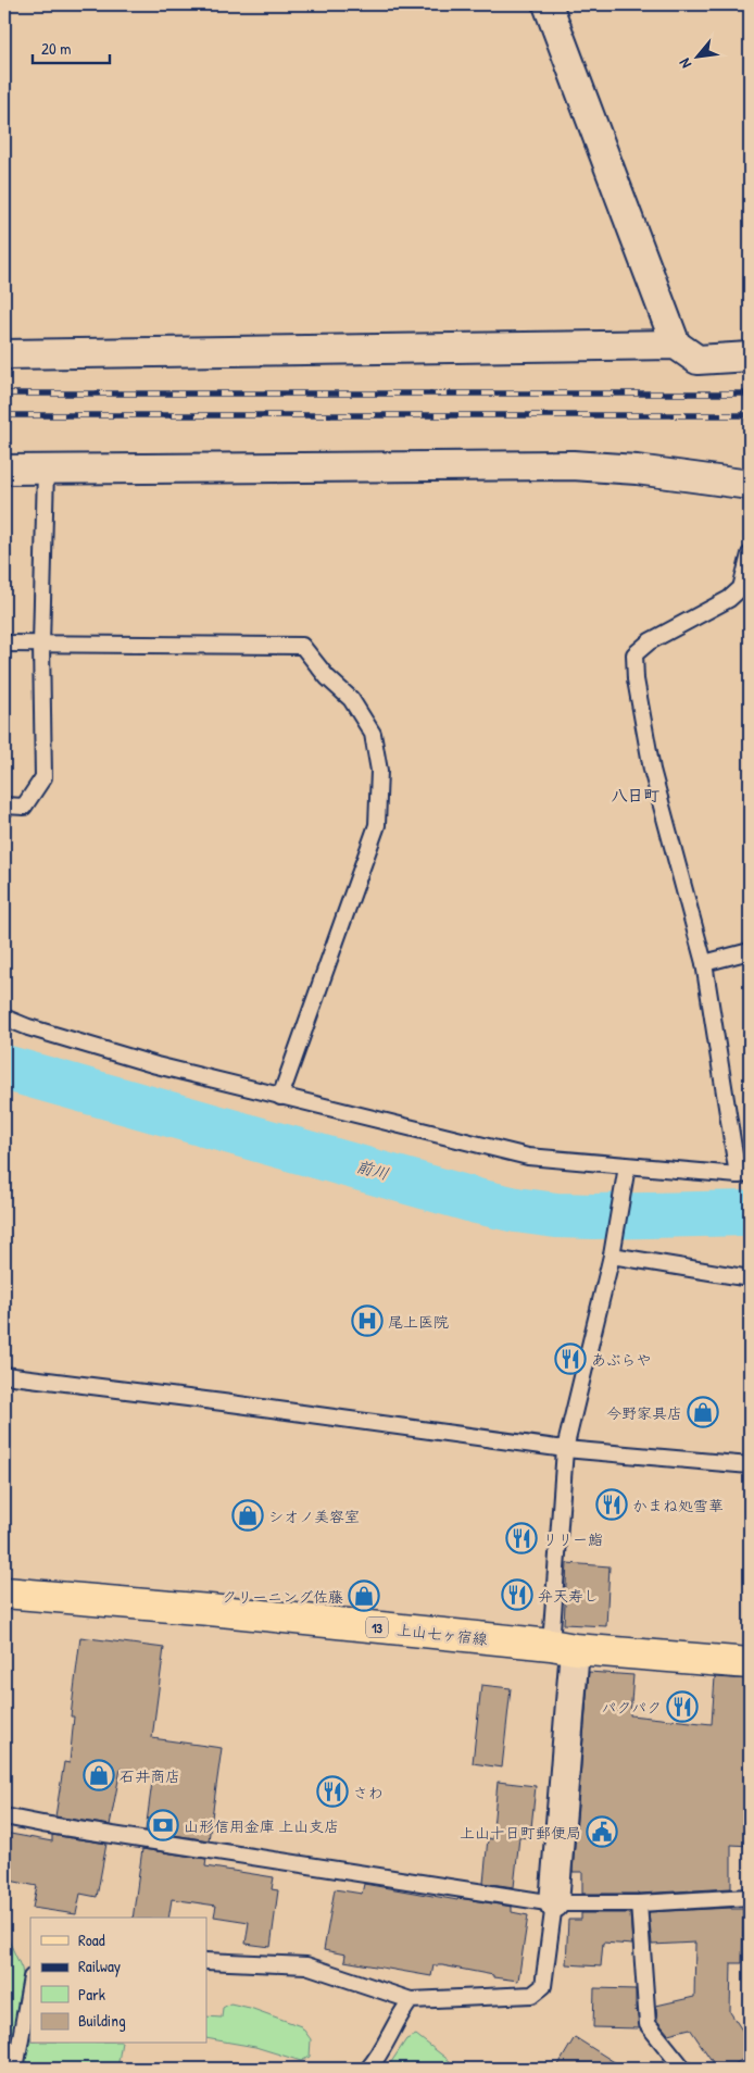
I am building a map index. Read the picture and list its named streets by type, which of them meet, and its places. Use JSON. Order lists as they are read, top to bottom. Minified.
{"streets":{"main road":["13","上山七ヶ宿線"]},"districts":["八日町"],"water":["前川"],"places":{"hospital":["尾上医院"],"restaurant":["あぶらや","かまね処雪華","リリー鮨","弁天寿し","パクパク","さわ"],"shop":["今野家具店","シオノ美容室","クリーニング佐藤","石井商店"],"bank":["山形信用金庫 上山支店"],"public building":["上山十日町郵便局"]},"legend":["Road","Railway","Park","Building"],"scale_bar":"20 m","north":"bottom left"}
